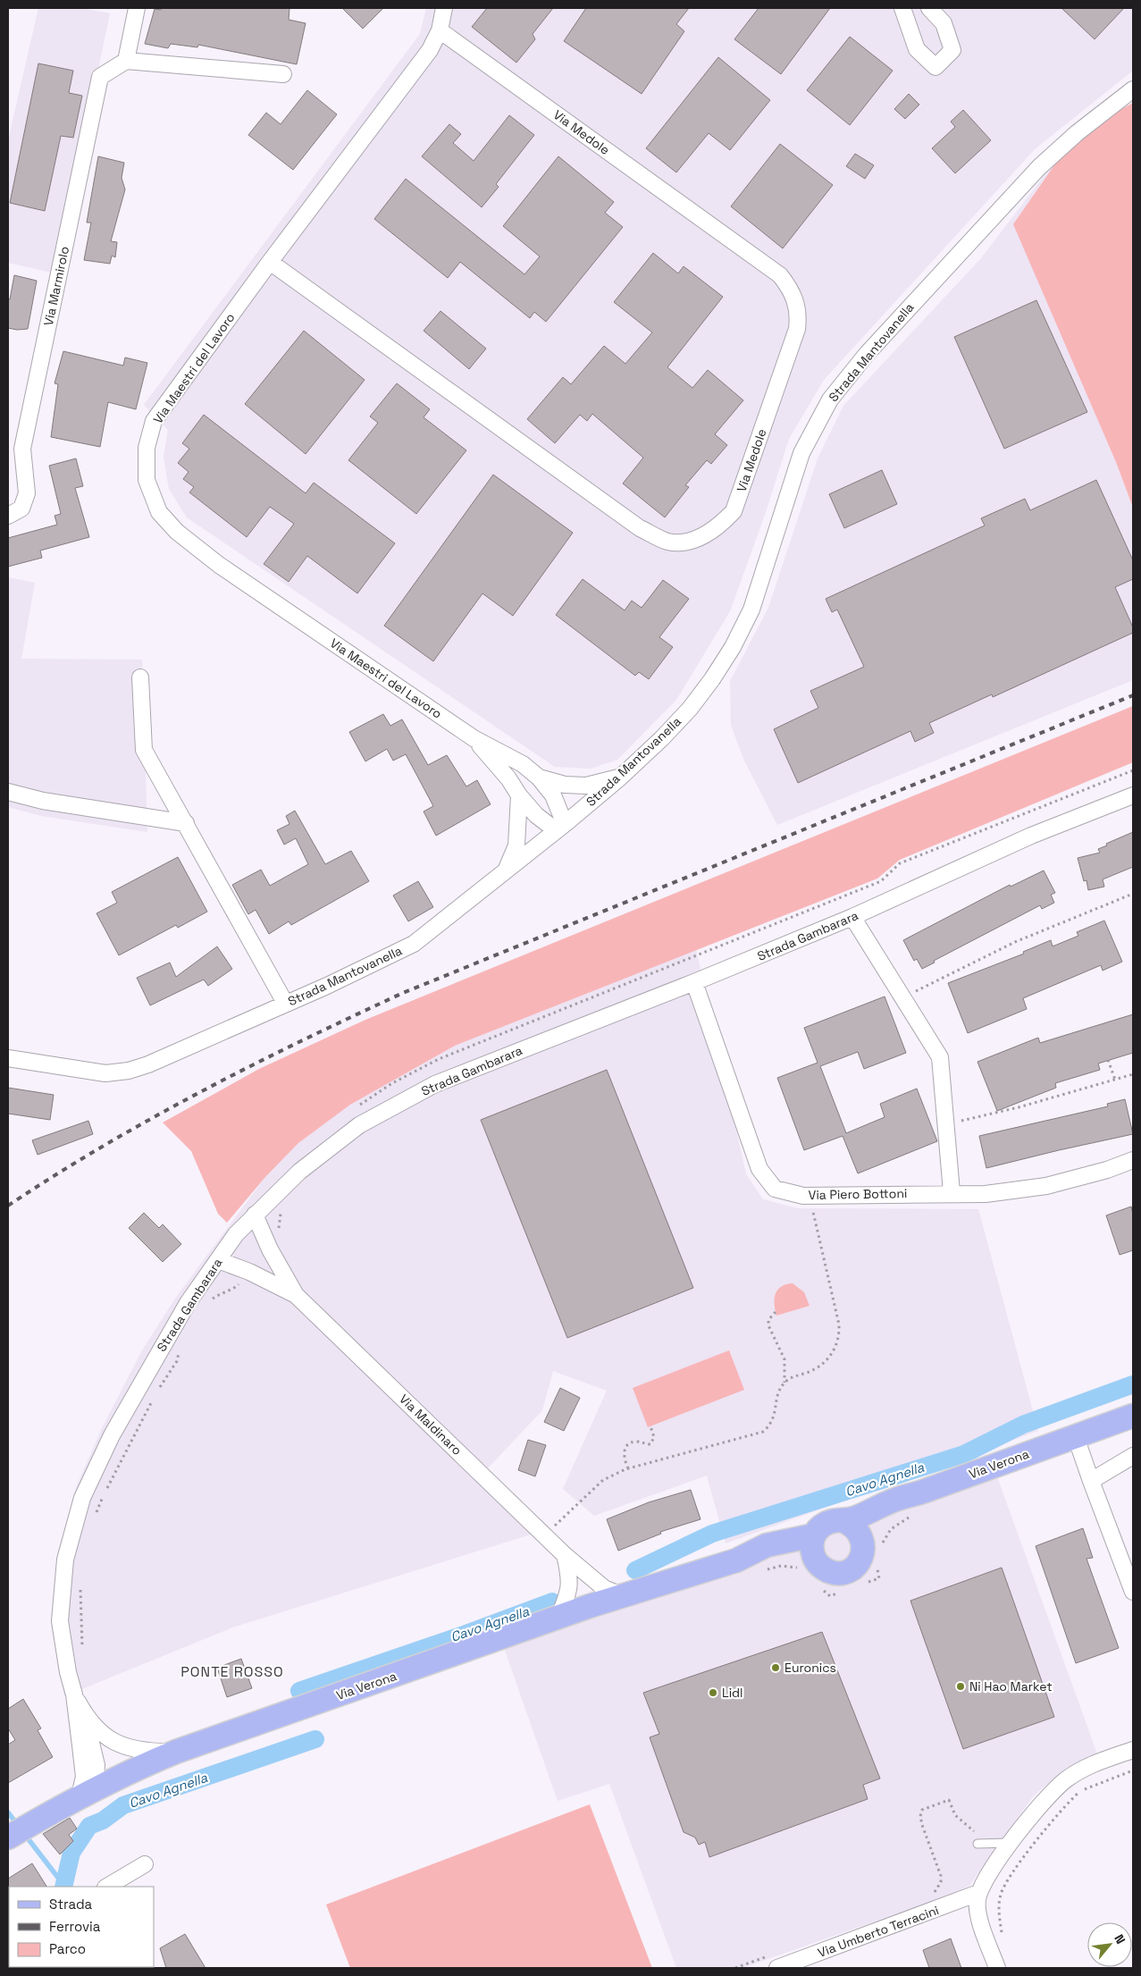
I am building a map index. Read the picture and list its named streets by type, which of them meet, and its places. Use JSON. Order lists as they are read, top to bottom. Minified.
{"streets":{"main road":["Via Verona"],"street":["Via Medole","Via Marmirolo","Strada Mantovanella","Via Maestri del Lavoro","Strada Gambarara","Via Piero Bottoni","Via Maldinaro","Via Umberto Terracini"]},"crossings":[["Via Medole","Via Maestri del Lavoro"],["Strada Gambarara","Via Piero Bottoni"],["Strada Gambarara","Via Maldinaro"],["Strada Gambarara","Via Verona"],["Via Maldinaro","Via Verona"]],"districts":["PONTE ROSSO"],"water":["Cavo Agnella"],"places":["Euronics","Ni Hao Market","Lidl"],"legend":["Strada","Ferrovia","Parco"],"north":"top right"}
